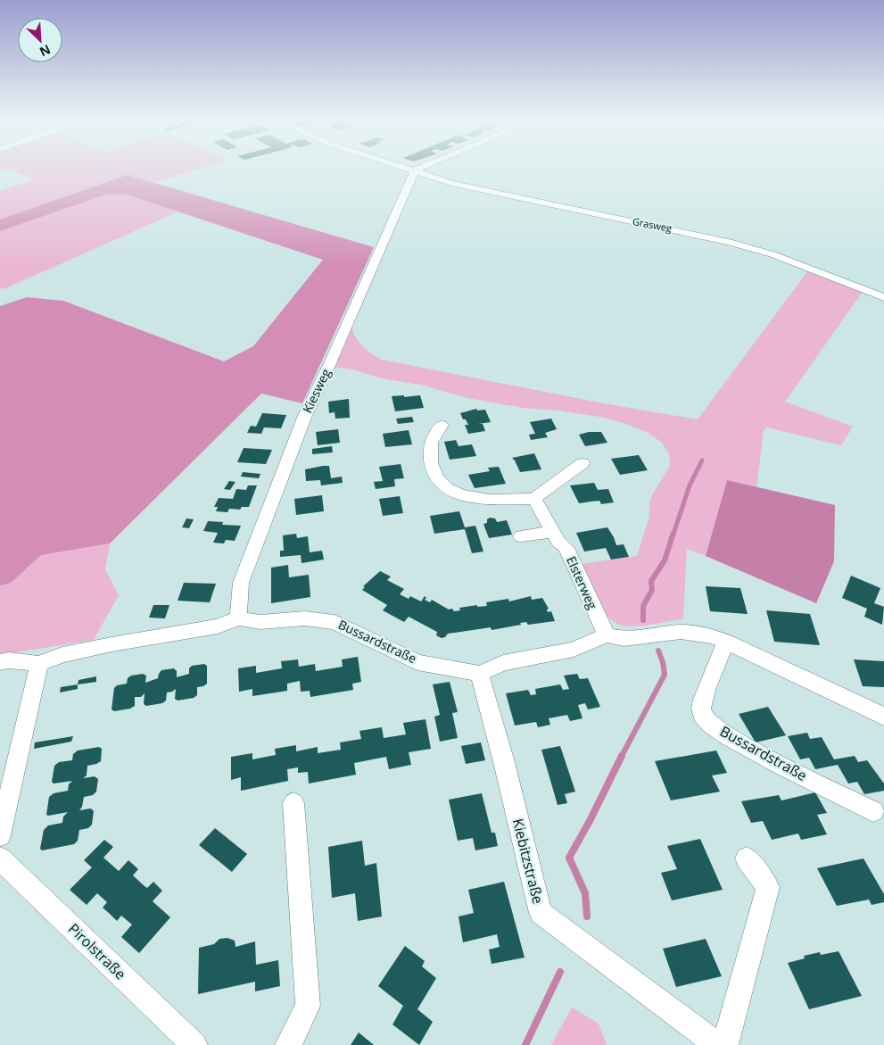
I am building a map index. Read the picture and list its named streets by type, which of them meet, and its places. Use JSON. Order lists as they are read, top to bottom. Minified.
{"streets":{"street":["Grasweg","Kiesweg","Elsterweg","Bussardstraße","Kiebitzstraße","Pirolstraße"]},"crossings":[["Grasweg","Kiesweg"],["Kiesweg","Bussardstraße"],["Bussardstraße","Kiebitzstraße"]],"north":"bottom right"}
